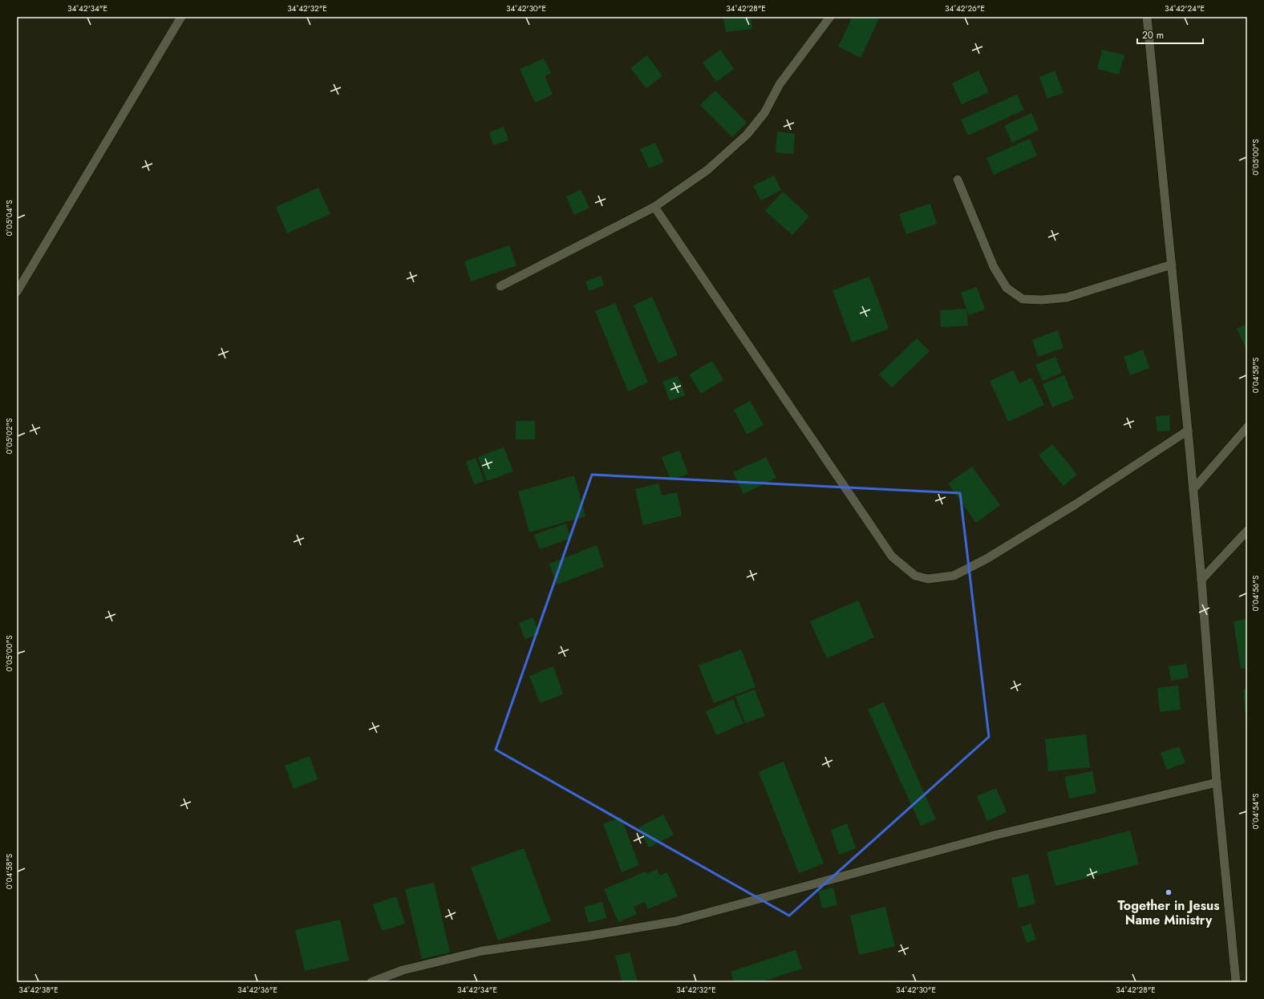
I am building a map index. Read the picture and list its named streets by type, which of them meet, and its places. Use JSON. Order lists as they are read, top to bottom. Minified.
{"places":["Together in Jesus Name Ministry"],"scale_bar":"20 m","coordinates":["34°42'34\"E","34°42'32\"E","34°42'30\"E","34°42'28\"E","34°42'26\"E","34°42'24\"E","0°05'00\"S","0°05'04\"S","0°04'58\"S","0°05'02\"S","0°04'56\"S","0°04'54\"S","34°42'38\"E","34°42'36\"E"]}
